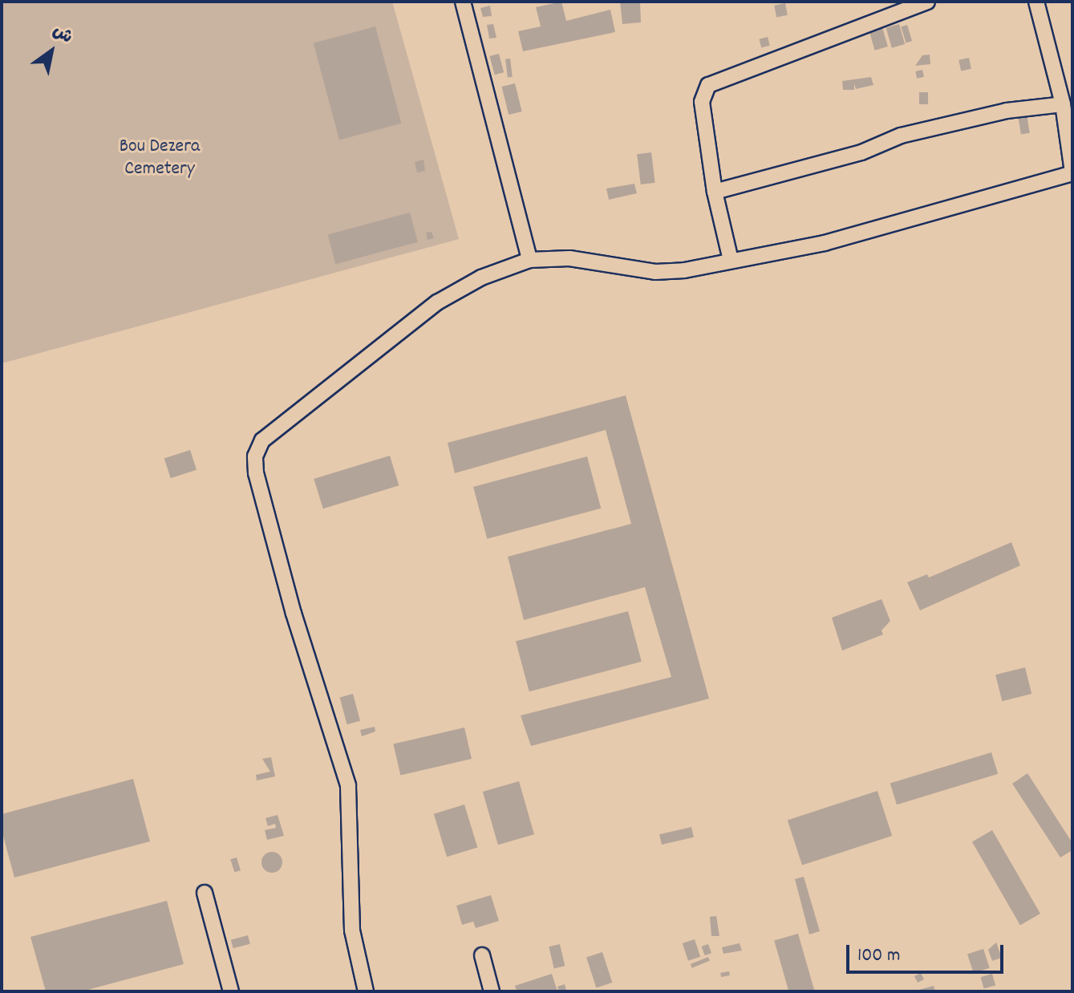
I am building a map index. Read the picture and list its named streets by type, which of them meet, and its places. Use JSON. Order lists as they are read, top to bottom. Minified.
{"parks":["Bou Dezera Cemetery"],"scale_bar":"100 m","north":"top right"}
